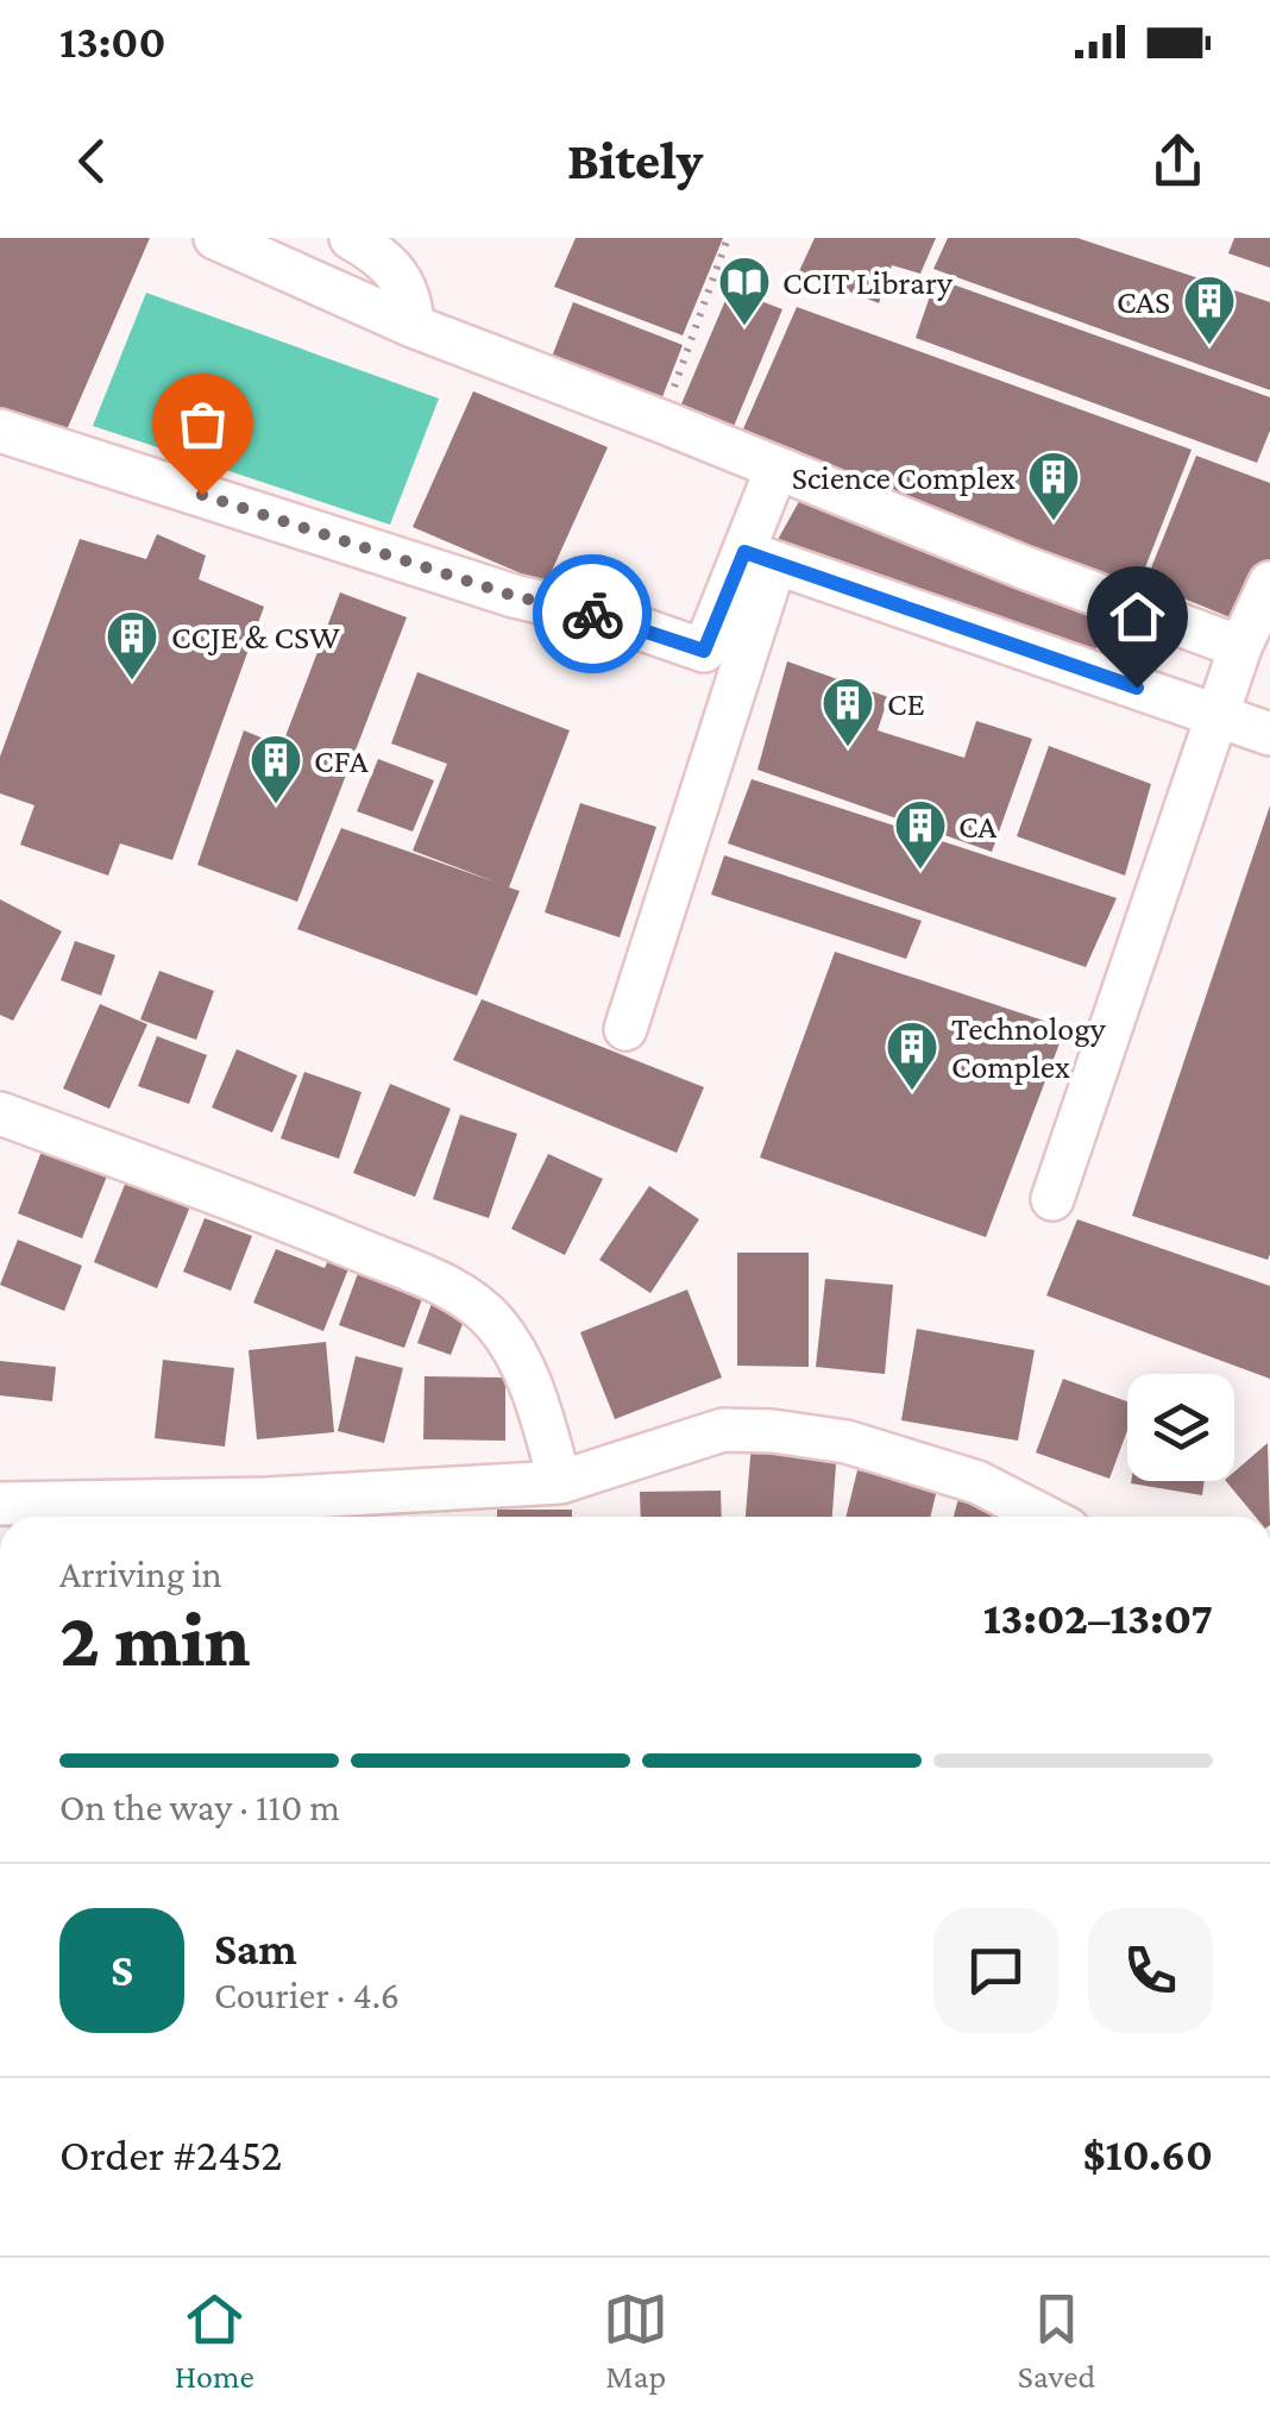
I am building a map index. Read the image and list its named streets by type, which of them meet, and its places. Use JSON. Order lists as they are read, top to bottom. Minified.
{"places":{"library":["CCIT Library"],"building":["CAS","Science Complex","CCJE & CSW","CE","CFA","CA","Technology Complex"]},"page":{"status":"13:00","header":"Bitely","heading":["2 min","Arriving in","13:02–13:07"],"panel":["Sam","Courier · 4.6","Order #2452","$10.60"],"bar":"On the way · 110 m","round":"S","tabs":["Home","Map","Saved"]}}
